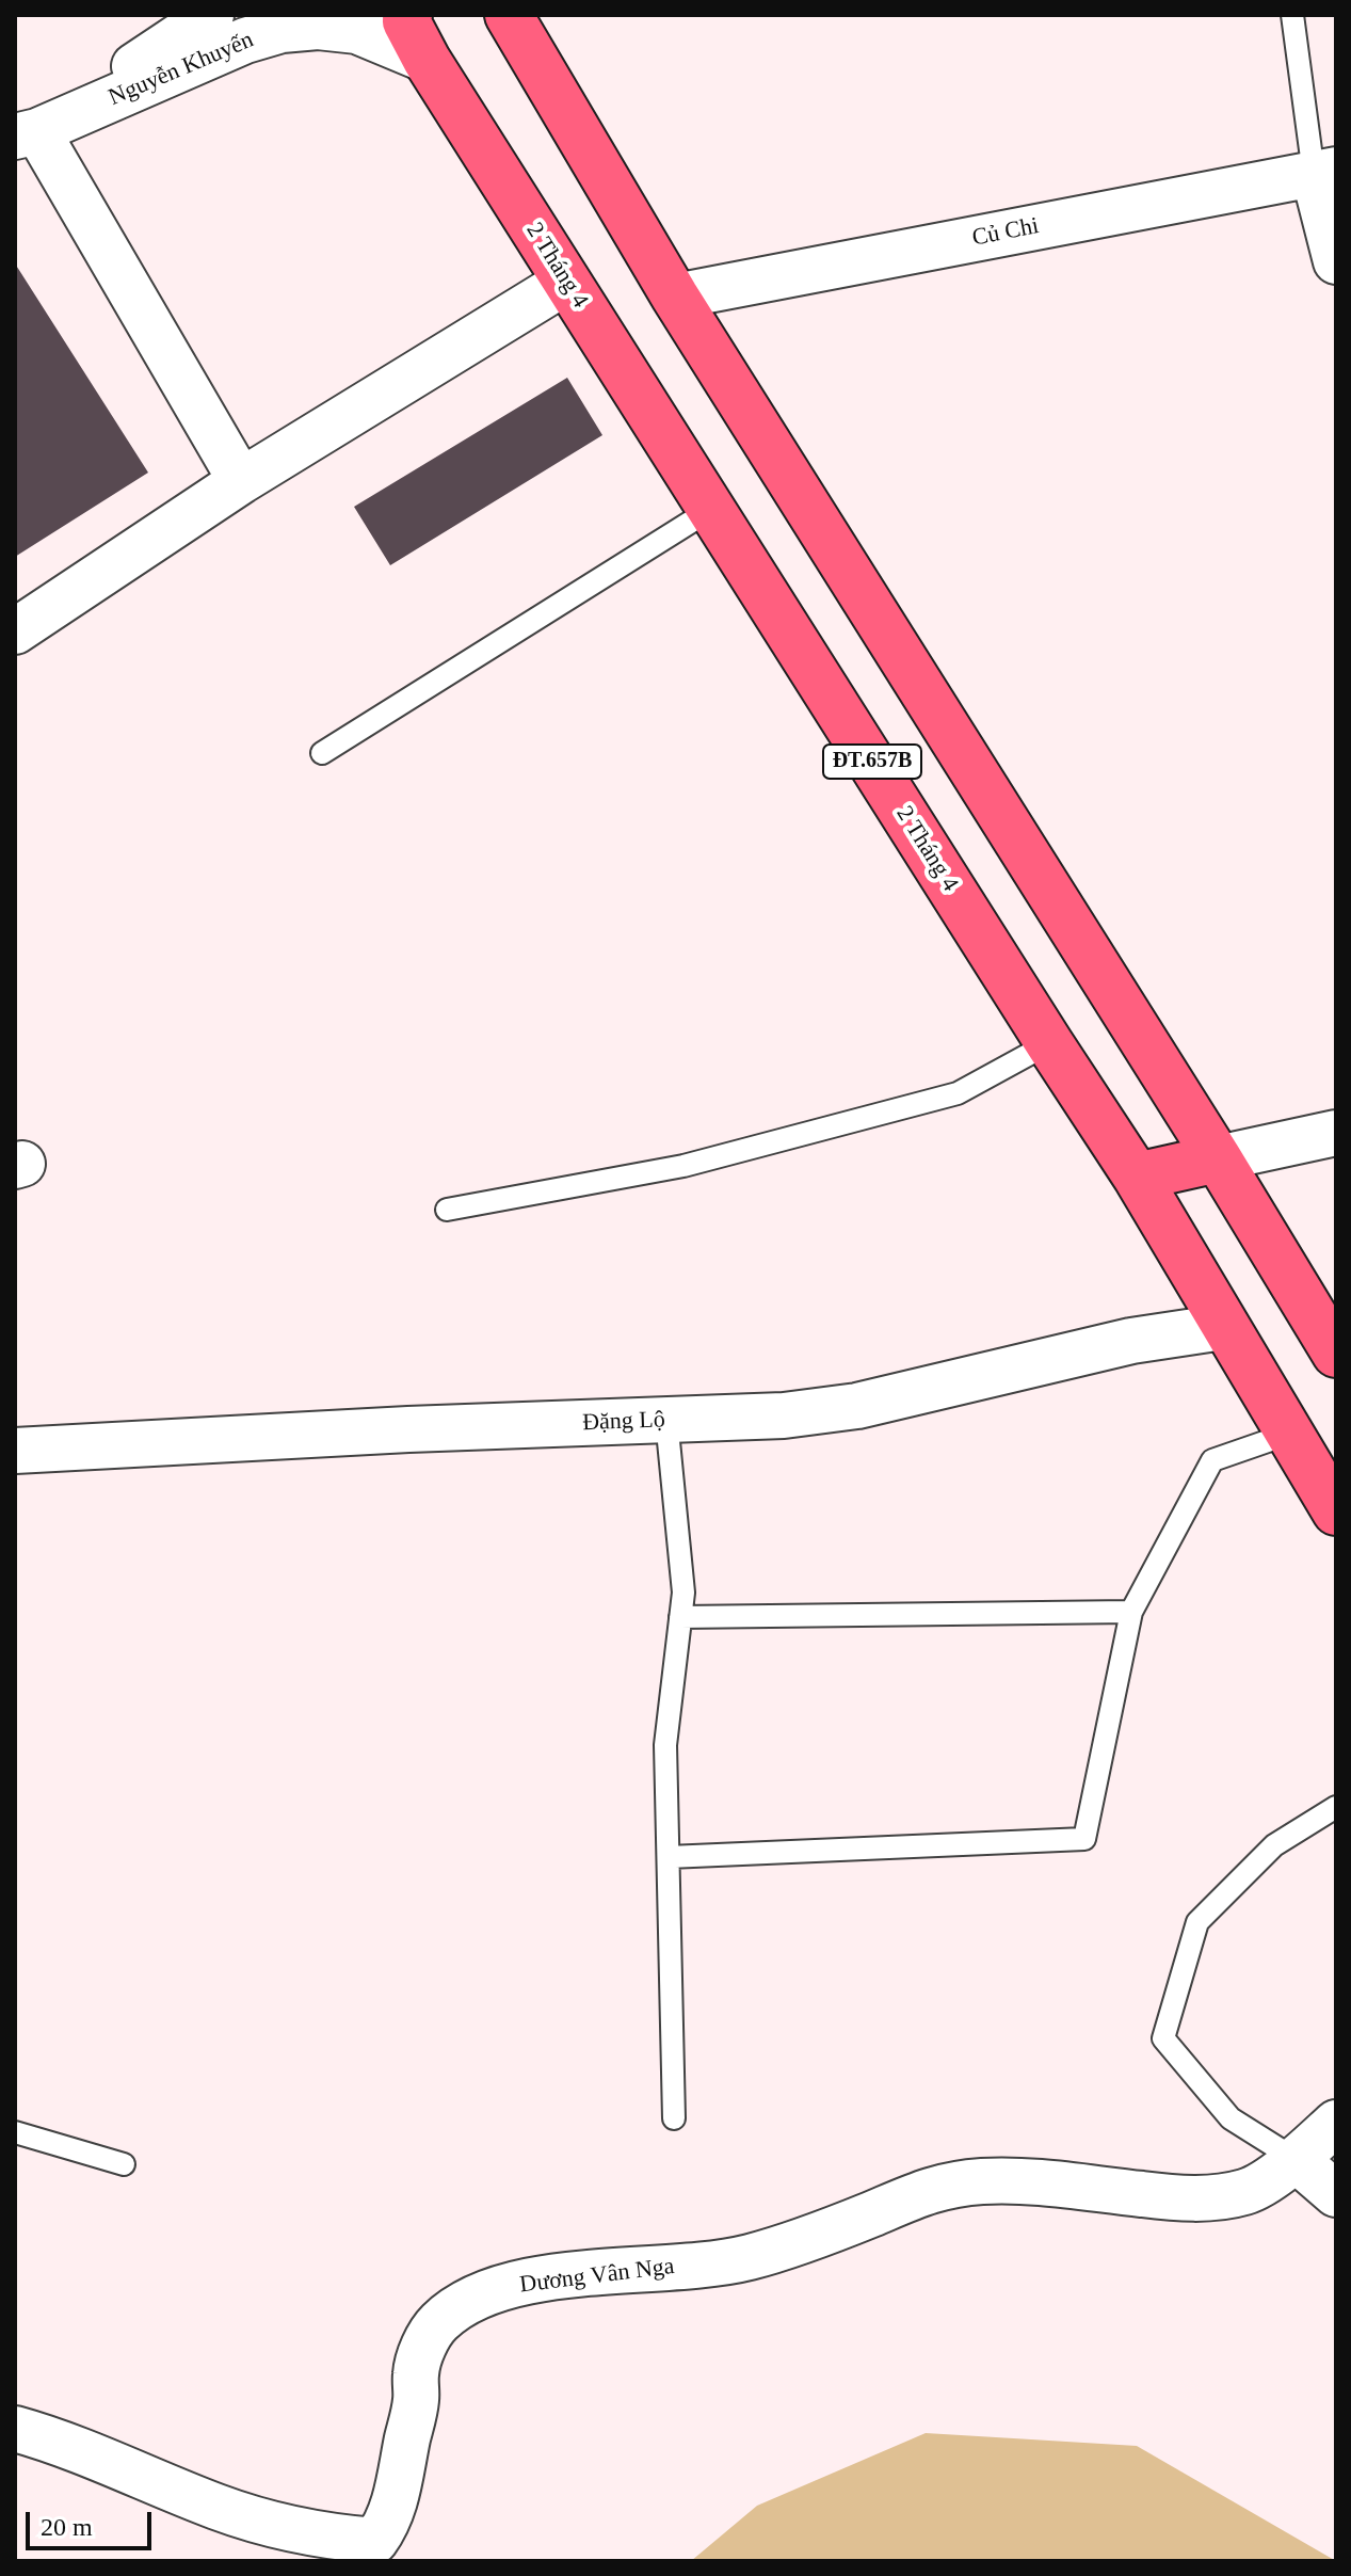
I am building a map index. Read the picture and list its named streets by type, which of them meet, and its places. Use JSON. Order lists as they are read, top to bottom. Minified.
{"streets":{"main road":["2 Tháng 4","ĐT.657B"],"street":["Nguyễn Khuyến","Củ Chi","Đặng Lộ","Dương Vân Nga"]},"crossings":[["Nguyễn Khuyến","2 Tháng 4"],["Củ Chi","ĐT.657B"],["2 Tháng 4","Đặng Lộ"]],"scale_bar":"20 m"}
